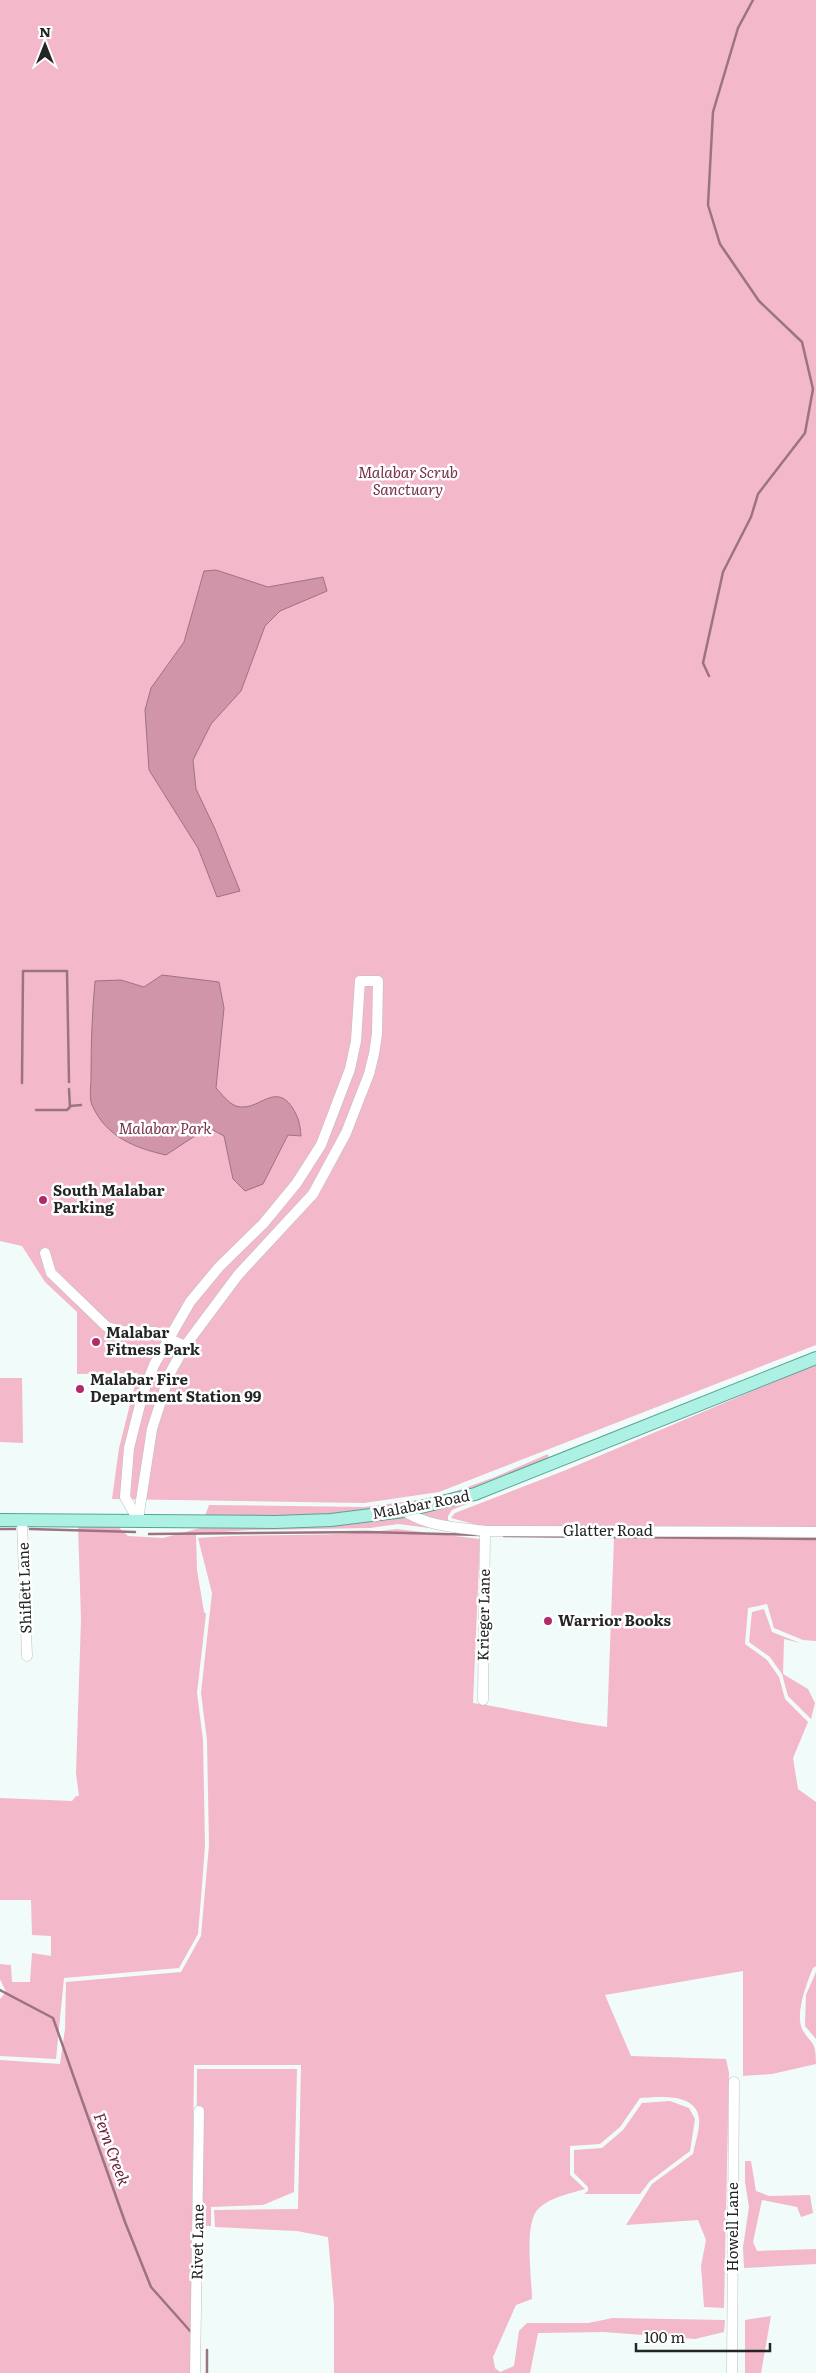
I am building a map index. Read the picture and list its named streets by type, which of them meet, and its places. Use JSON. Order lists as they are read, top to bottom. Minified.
{"streets":{"main road":["Malabar Road"],"street":["Glatter Road","Shiflett Lane","Krieger Lane","Howell Lane","Rivet Lane"]},"crossings":[["Malabar Road","Glatter Road"],["Malabar Road","Shiflett Lane"],["Glatter Road","Krieger Lane"]],"water":["Fern Creek"],"parks":["Malabar Scrub Sanctuary","Malabar Park"],"places":["South Malabar Parking","Malabar Fitness Park","Malabar Fire Department Station 99","Warrior Books"],"scale_bar":"100 m","north":"top"}
